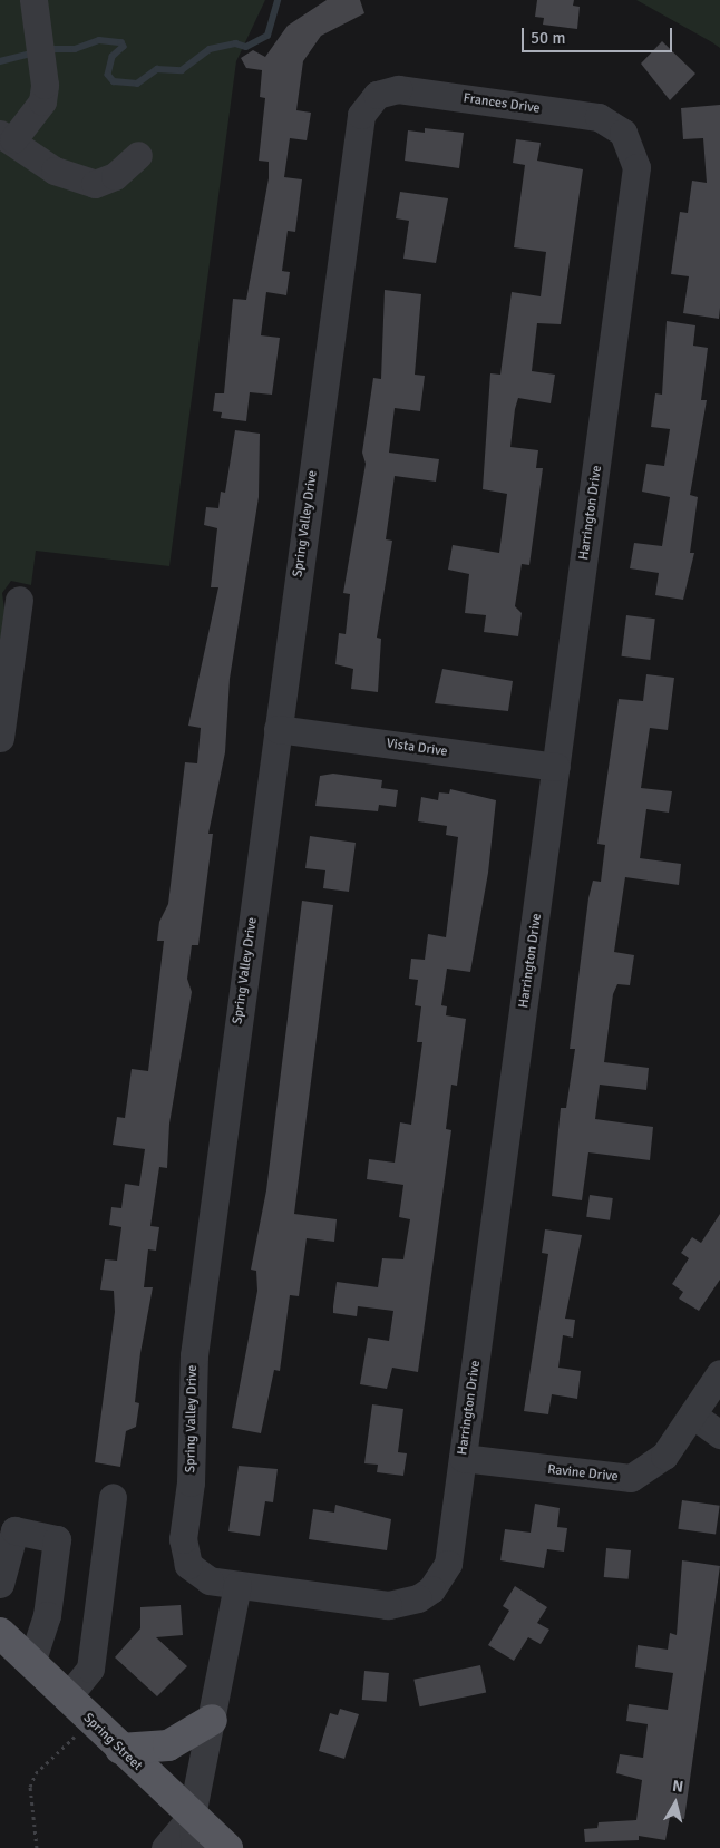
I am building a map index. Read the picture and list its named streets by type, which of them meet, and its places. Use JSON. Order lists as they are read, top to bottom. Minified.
{"streets":{"main road":["Spring Street"],"street":["Frances Drive","Harrington Drive","Spring Valley Drive","Vista Drive","Ravine Drive"]},"crossings":[["Frances Drive","Harrington Drive"],["Frances Drive","Spring Valley Drive"],["Harrington Drive","Spring Valley Drive"],["Harrington Drive","Vista Drive"],["Harrington Drive","Ravine Drive"],["Spring Valley Drive","Vista Drive"]],"scale_bar":"50 m","north":"top"}
